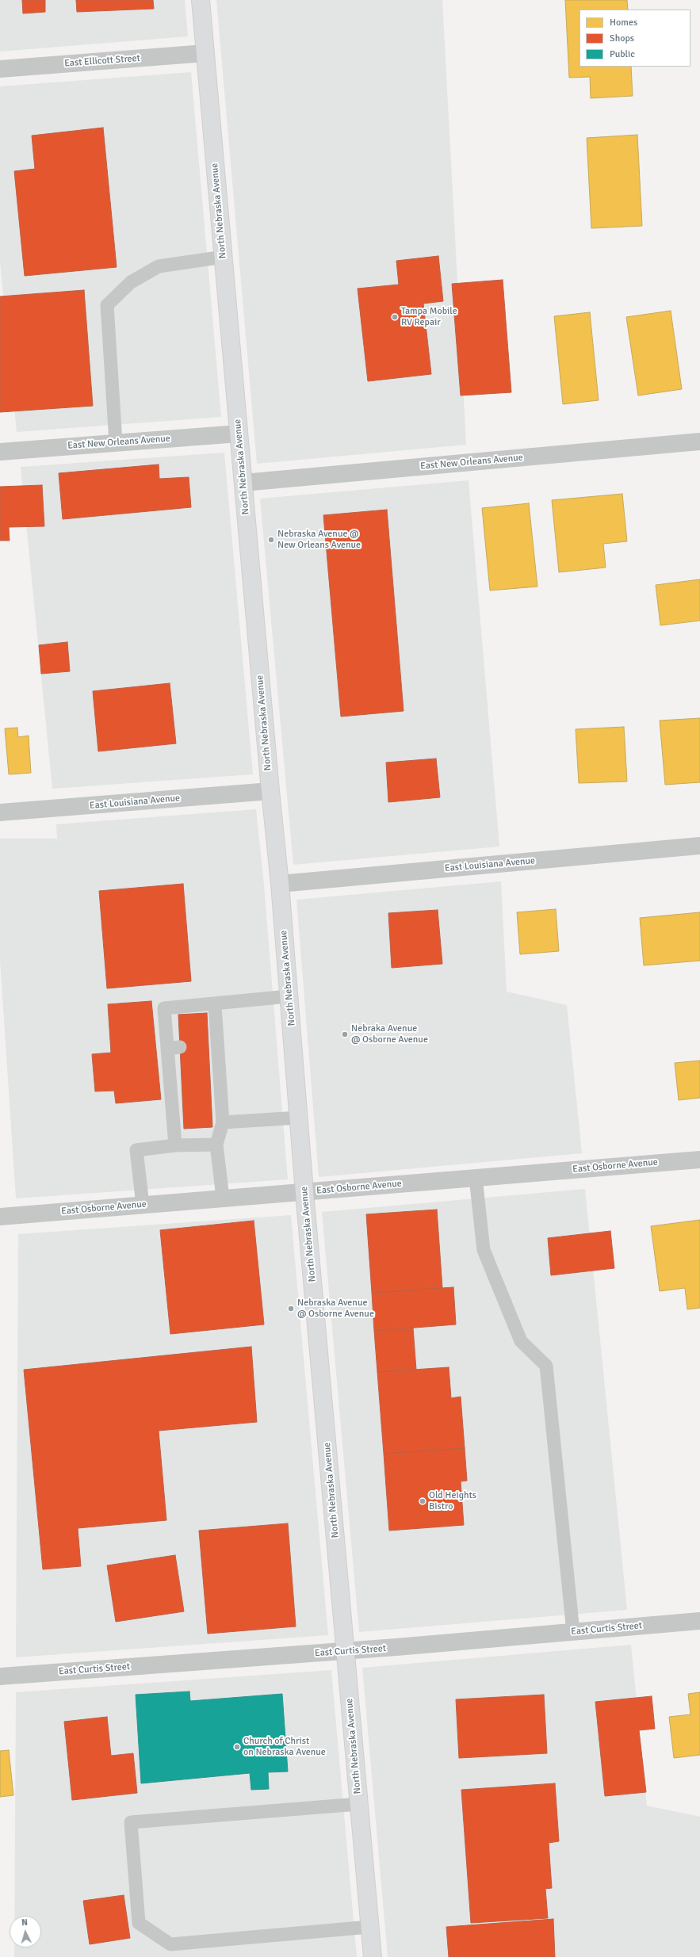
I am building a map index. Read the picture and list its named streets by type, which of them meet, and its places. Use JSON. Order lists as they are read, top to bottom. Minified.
{"streets":{"main road":["North Nebraska Avenue"],"street":["East Ellicott Street","East New Orleans Avenue","East Louisiana Avenue","East Osborne Avenue","East Curtis Street"]},"crossings":[["East Ellicott Street","North Nebraska Avenue"],["North Nebraska Avenue","East New Orleans Avenue"],["North Nebraska Avenue","East Louisiana Avenue"],["North Nebraska Avenue","East Osborne Avenue"],["North Nebraska Avenue","East Curtis Street"]],"places":["Tampa Mobile RV Repair","Nebraska Avenue @ New Orleans Avenue","Nebraka Avenue @ Osborne Avenue","Nebraska Avenue @ Osborne Avenue","Old Heights Bistro","Church of Christ on Nebraska Avenue"],"legend":["Homes","Shops","Public"],"north":"top"}
